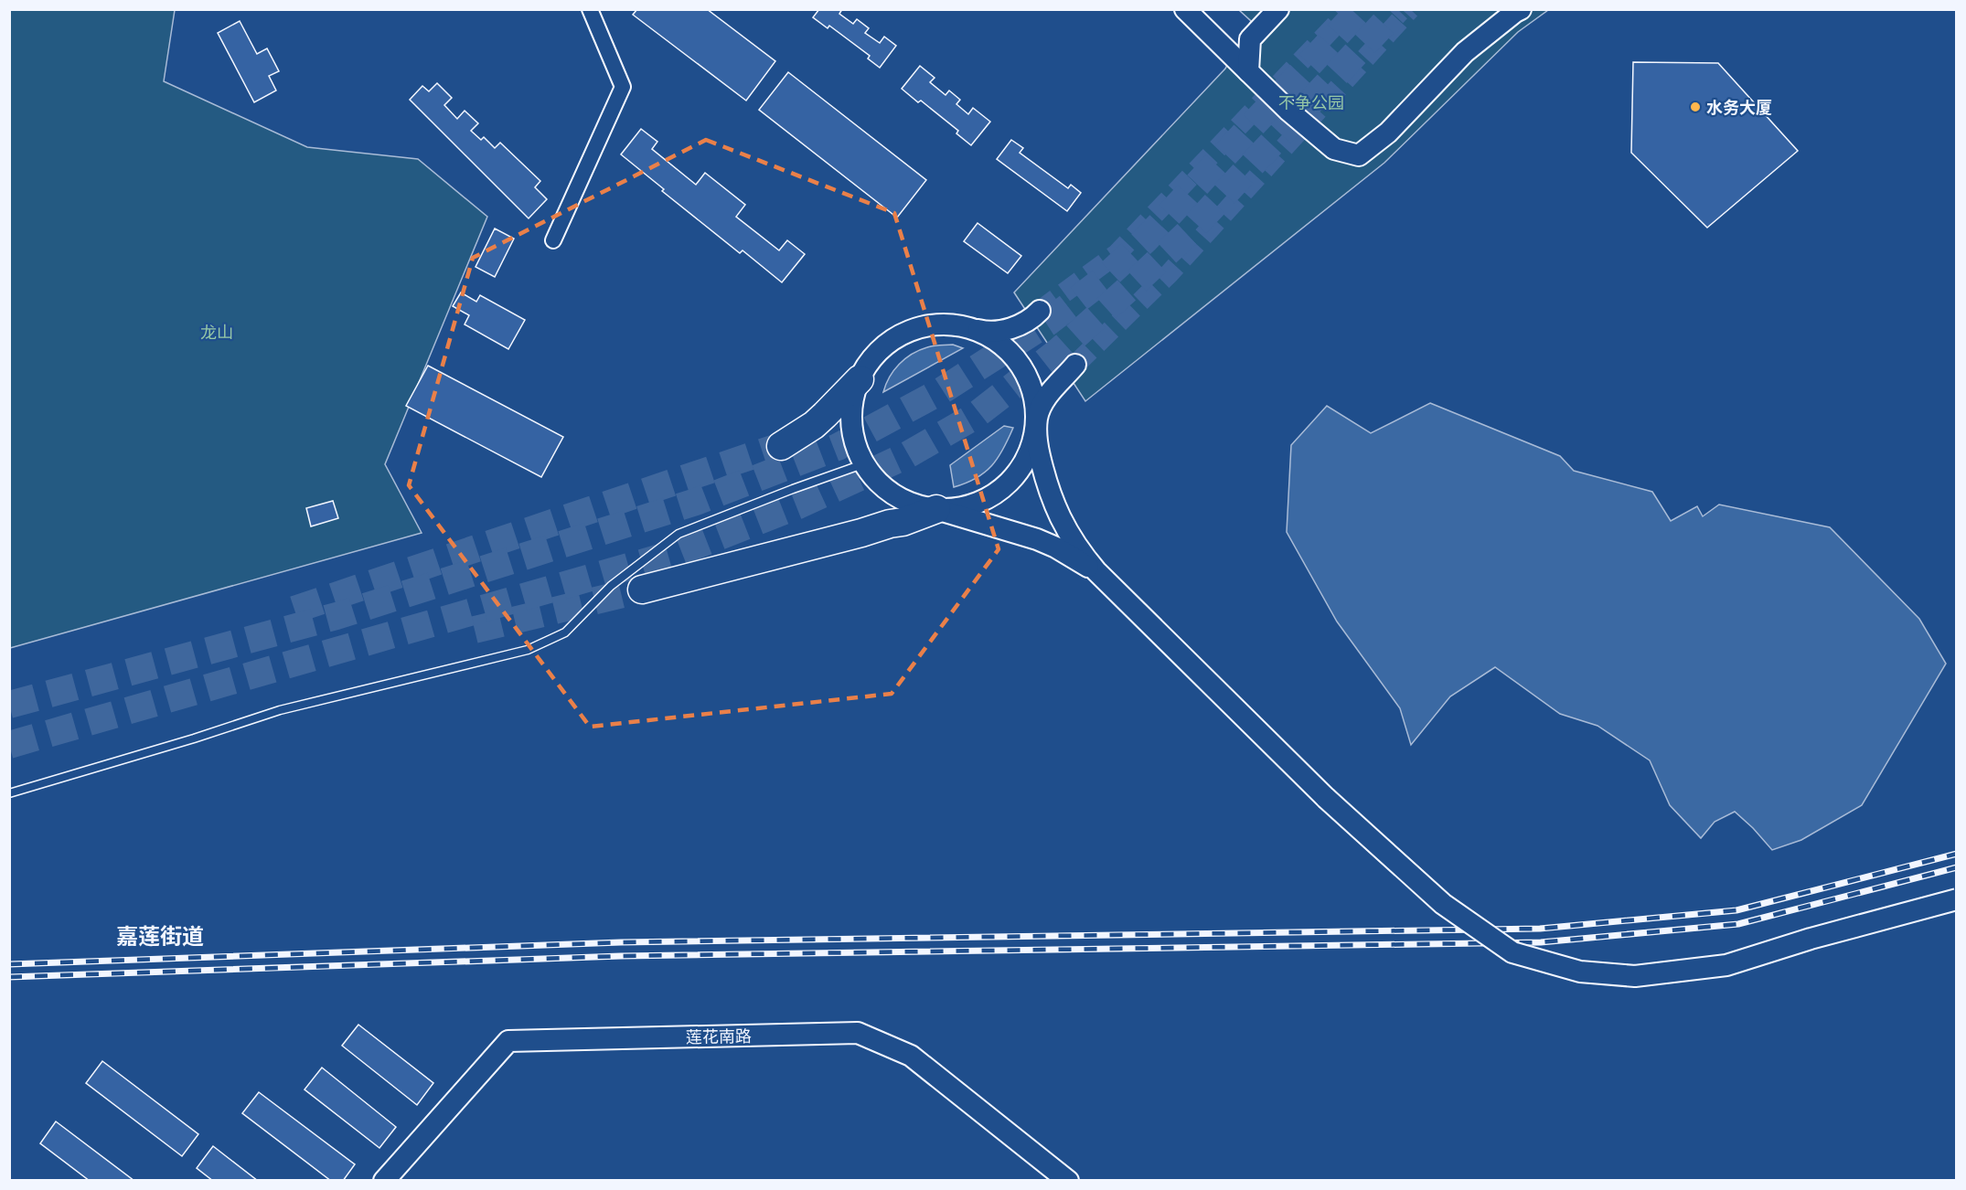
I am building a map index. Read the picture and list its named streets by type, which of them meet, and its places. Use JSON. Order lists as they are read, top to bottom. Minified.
{"streets":{"street":["莲花南路"]},"districts":["嘉莲街道"],"parks":["不争公园","龙山"],"places":["水务大厦"]}
